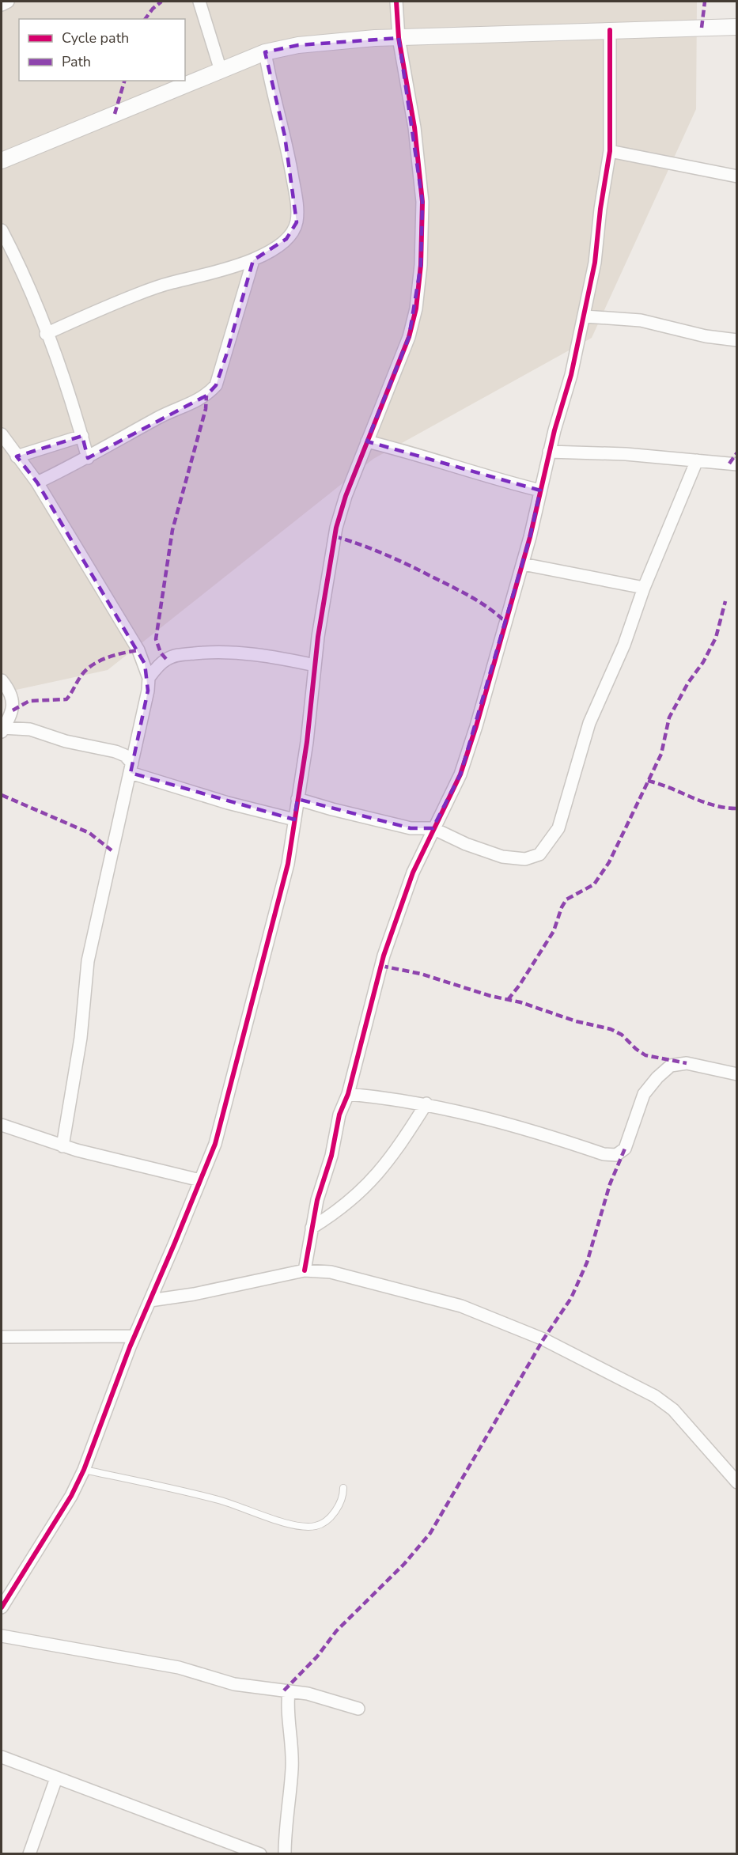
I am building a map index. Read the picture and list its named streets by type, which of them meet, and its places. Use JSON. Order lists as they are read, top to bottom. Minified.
{"legend":["Cycle path","Path"]}
